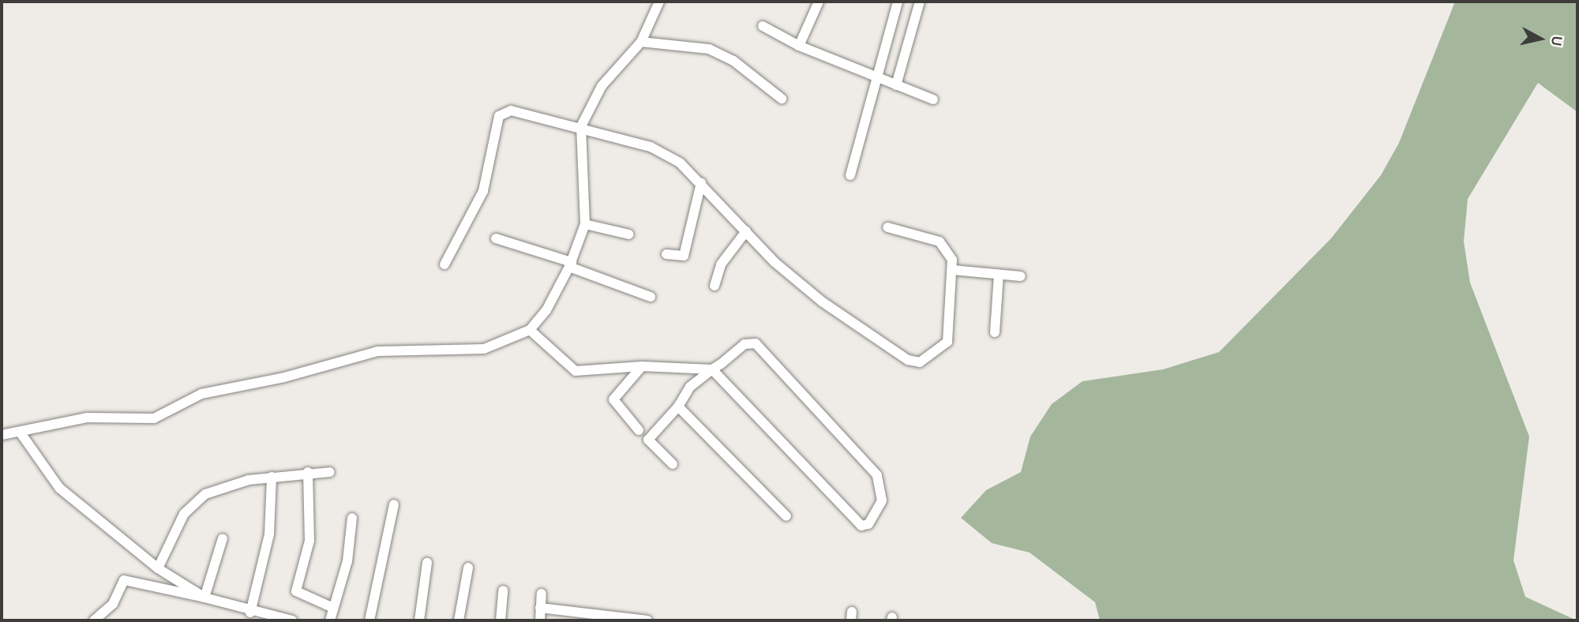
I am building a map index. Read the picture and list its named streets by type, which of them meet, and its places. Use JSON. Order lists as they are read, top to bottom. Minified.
{"north":"right"}
